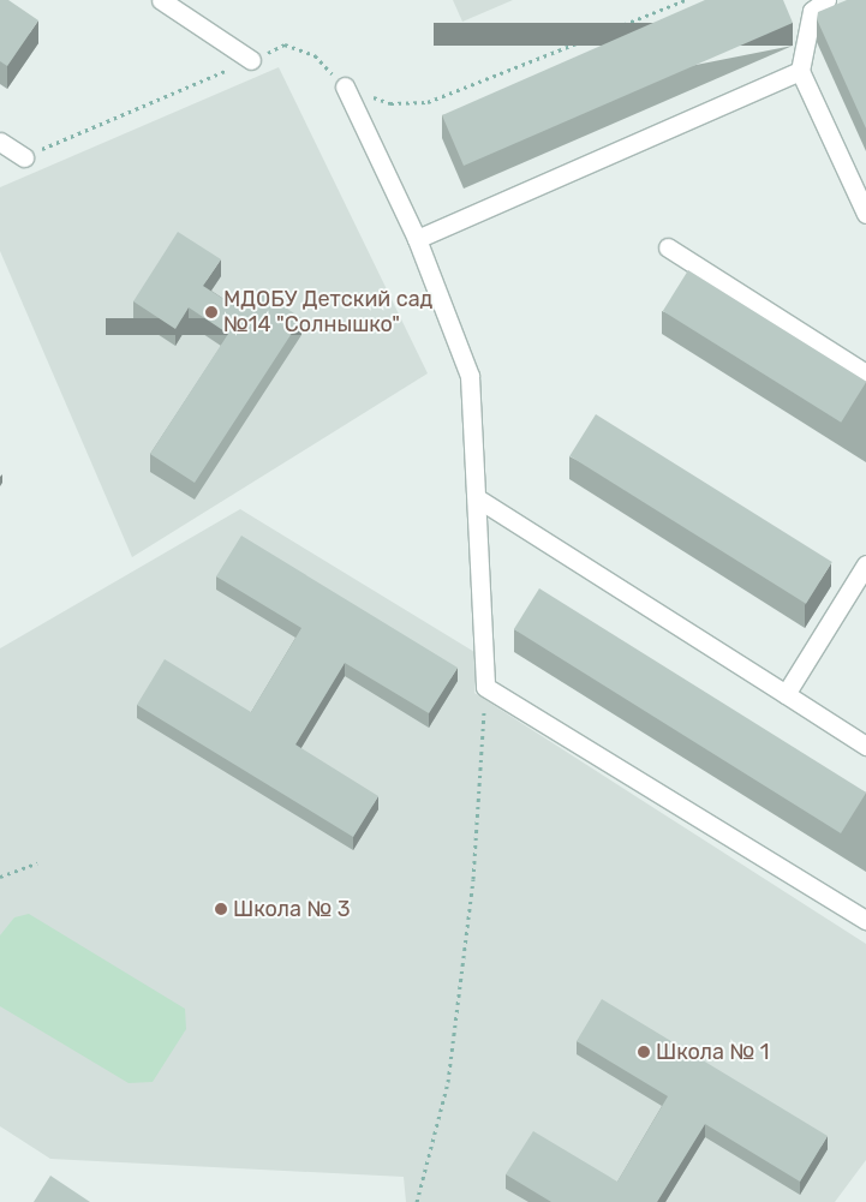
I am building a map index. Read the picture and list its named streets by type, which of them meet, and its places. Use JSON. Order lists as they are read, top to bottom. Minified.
{"places":["МДОБУ Детский сад №14 \"Солнышко\"","Школа № 3","Школа № 1"]}
